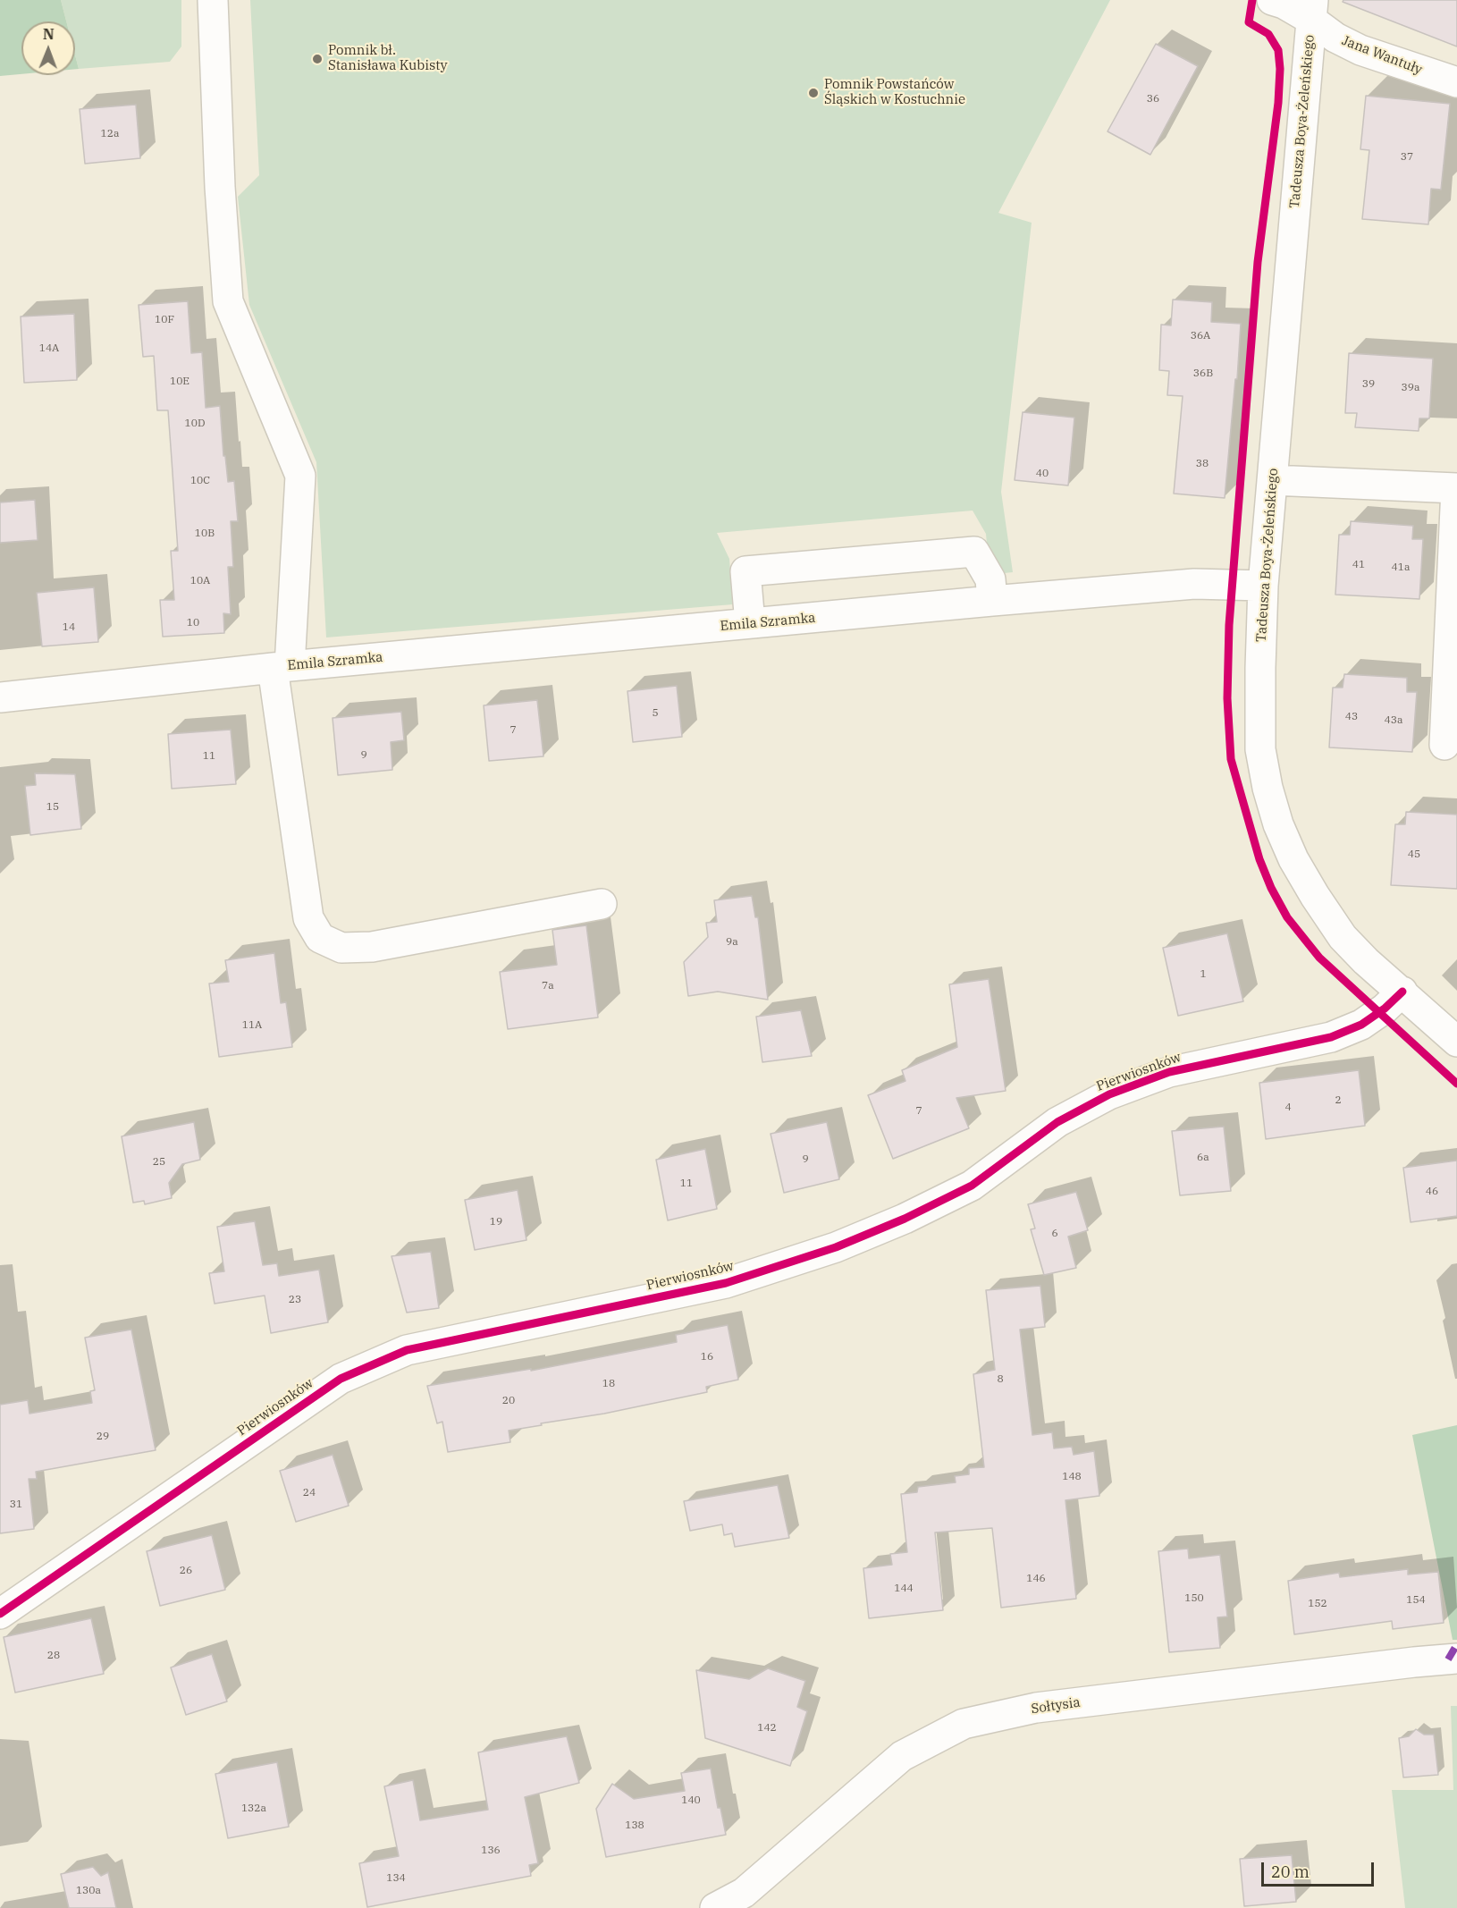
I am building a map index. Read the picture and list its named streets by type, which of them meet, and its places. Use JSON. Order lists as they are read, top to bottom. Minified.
{"streets":{"street":["Jana Wantuły","Tadeusza Boya-Żeleńskiego","Emila Szramka","Pierwiosnków","Sołtysia"]},"crossings":[["Jana Wantuły","Tadeusza Boya-Żeleńskiego"],["Tadeusza Boya-Żeleńskiego","Emila Szramka"],["Tadeusza Boya-Żeleńskiego","Pierwiosnków"]],"places":["Pomnik bł. Stanisława Kubisty","Pomnik Powstańców Śląskich w Kostuchnie"],"house_numbers":["36","12a","37","10F","36A","14A","36B","10E","39","39a","10D","38","40","10C","10B","41","41a","10A","10","14","5","43","43a","7","9","11","15","45","9a","1","7a","11A","2","4","7","6a","9","25","11","46","19","6","23","16","8","18","20","29","148","24","31","26","146","144","150","154","152","28","142","140","132a","138","136","134","130a"],"scale_bar":"20 m","north":"top"}
